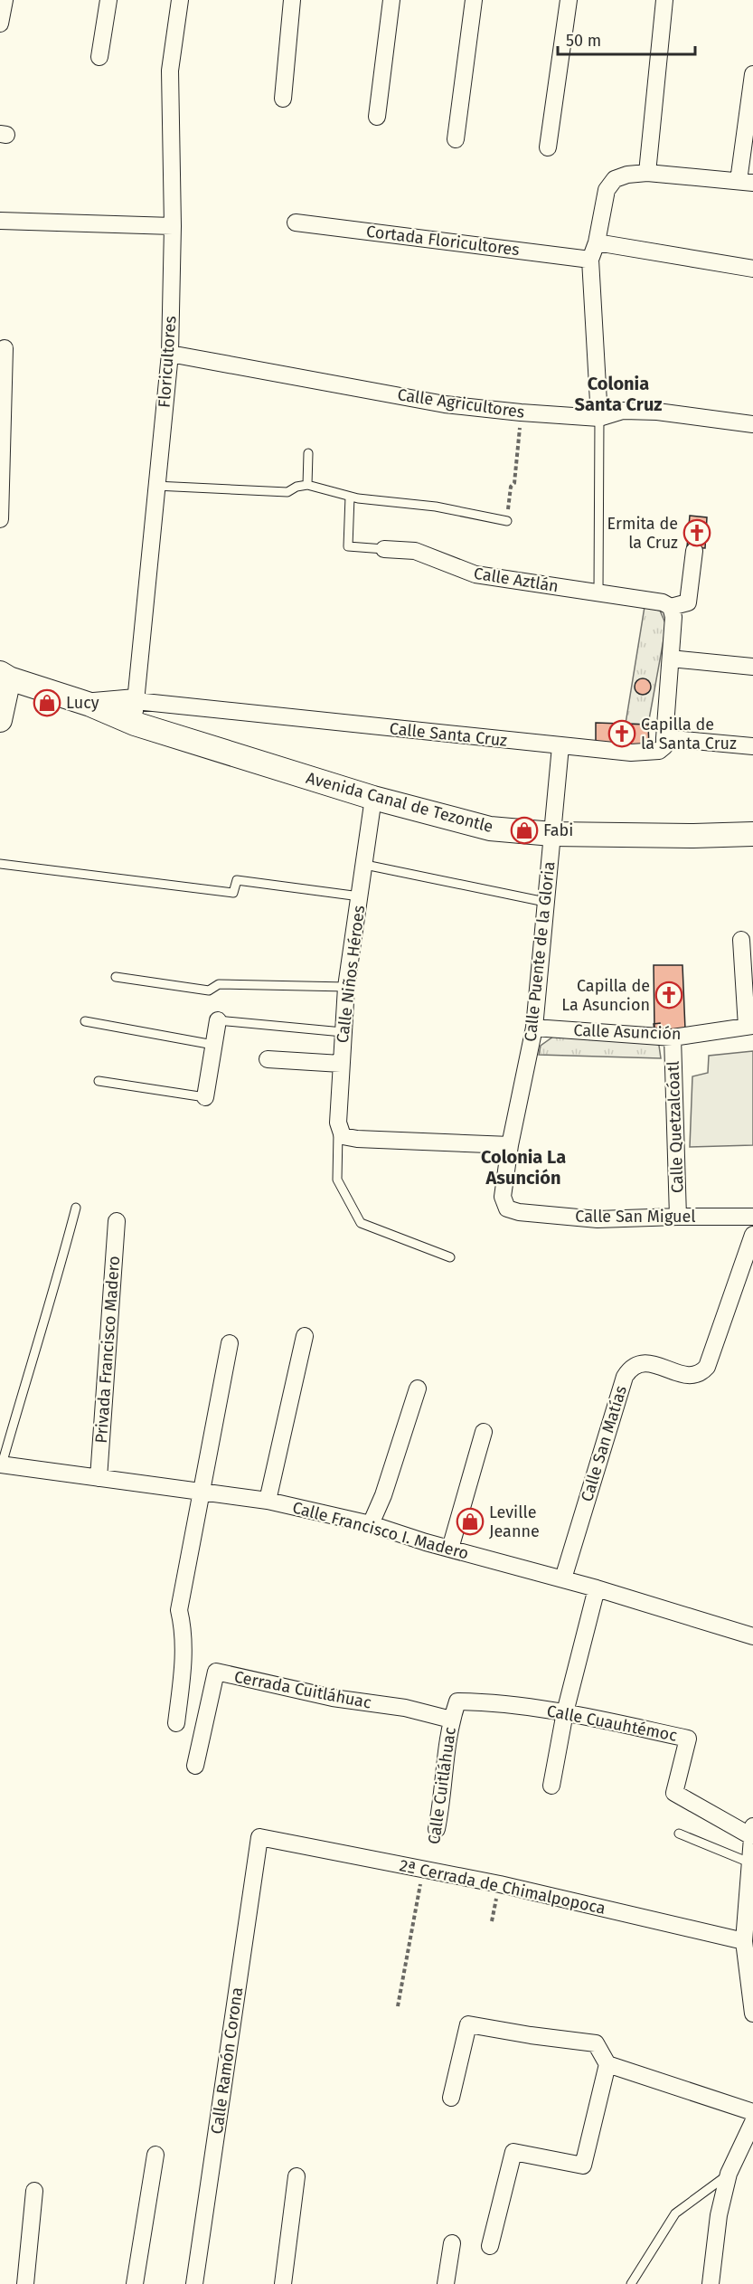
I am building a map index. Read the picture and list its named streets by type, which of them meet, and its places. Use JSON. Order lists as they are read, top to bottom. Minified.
{"streets":{"street":["Cortada Floricultores","Floricultores","Calle Agricultores","Calle Aztlán","Calle Santa Cruz","Avenida Canal de Tezontle","Calle Puente de la Gloria","Calle Niños Héroes","Calle Asunción","Calle Quetzalcóatl","Calle San Miguel","Privada Francisco Madero","Calle San Matías","Calle Francisco I. Madero","Cerrada Cuitláhuac","Calle Cuauhtémoc","Calle Cuitláhuac","2ª Cerrada de Chimalpopoca","Calle Ramón Corona"]},"crossings":[["Floricultores","Calle Agricultores"],["Floricultores","Calle Santa Cruz"],["Floricultores","Avenida Canal de Tezontle"],["Calle Santa Cruz","Avenida Canal de Tezontle"],["Calle Santa Cruz","Calle Puente de la Gloria"],["Avenida Canal de Tezontle","Calle Puente de la Gloria"],["Avenida Canal de Tezontle","Calle Niños Héroes"],["Calle Puente de la Gloria","Calle Asunción"],["Calle Puente de la Gloria","Calle San Miguel"],["Calle Asunción","Calle Quetzalcóatl"],["Calle Quetzalcóatl","Calle San Miguel"],["Privada Francisco Madero","Calle Francisco I. Madero"],["Calle San Matías","Calle Francisco I. Madero"],["Cerrada Cuitláhuac","Calle Cuitláhuac"],["Calle Cuauhtémoc","Calle Cuitláhuac"],["2ª Cerrada de Chimalpopoca","Calle Ramón Corona"]],"districts":["Colonia Santa Cruz","Colonia La Asunción"],"places":{"church":["Ermita de la Cruz","Capilla de la Santa Cruz","Capilla de La Asuncion"],"shop":["Lucy","Fabi","Leville Jeanne"]},"scale_bar":"50 m"}
